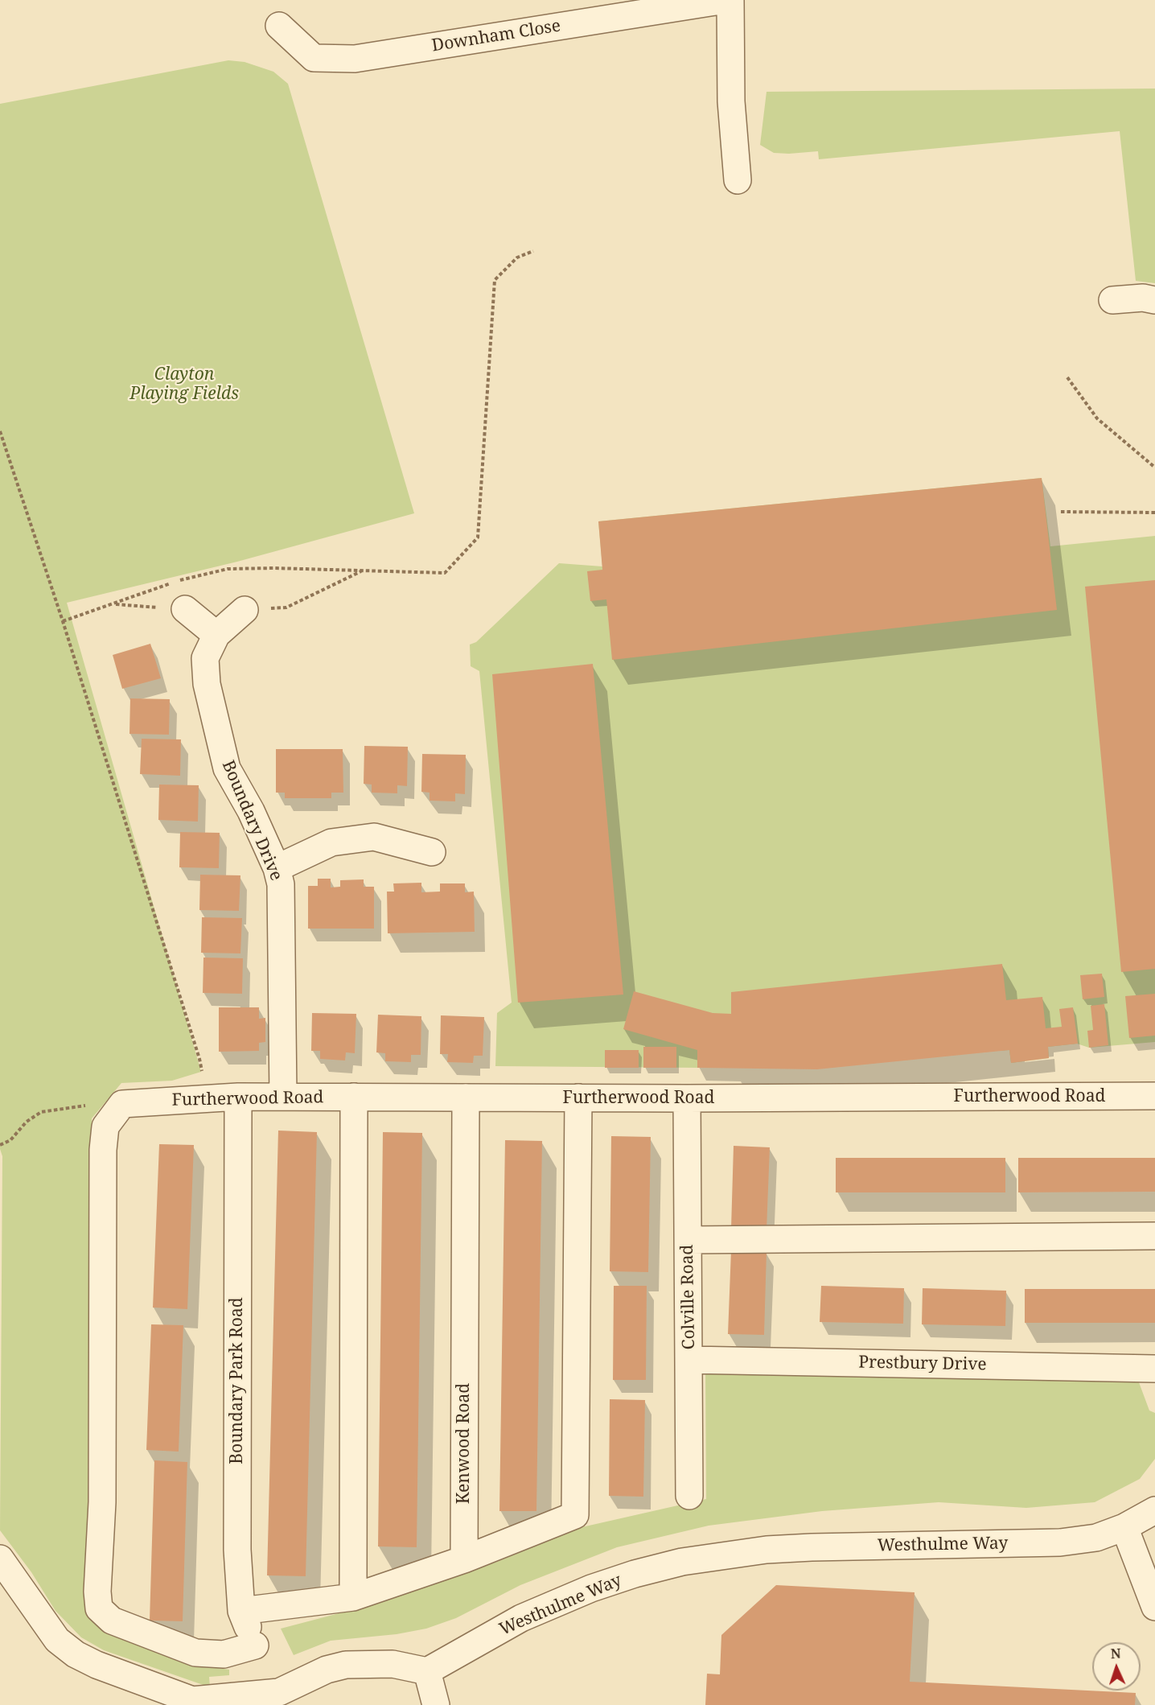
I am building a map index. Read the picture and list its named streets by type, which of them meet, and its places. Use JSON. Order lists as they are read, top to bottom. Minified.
{"streets":{"street":["Downham Close","Boundary Drive","Furtherwood Road","Colville Road","Prestbury Drive","Boundary Park Road","Kenwood Road","Westhulme Way"]},"crossings":[["Boundary Drive","Furtherwood Road"],["Furtherwood Road","Colville Road"],["Furtherwood Road","Boundary Park Road"],["Furtherwood Road","Kenwood Road"],["Colville Road","Prestbury Drive"]],"parks":["Clayton Playing Fields"],"north":"top"}
